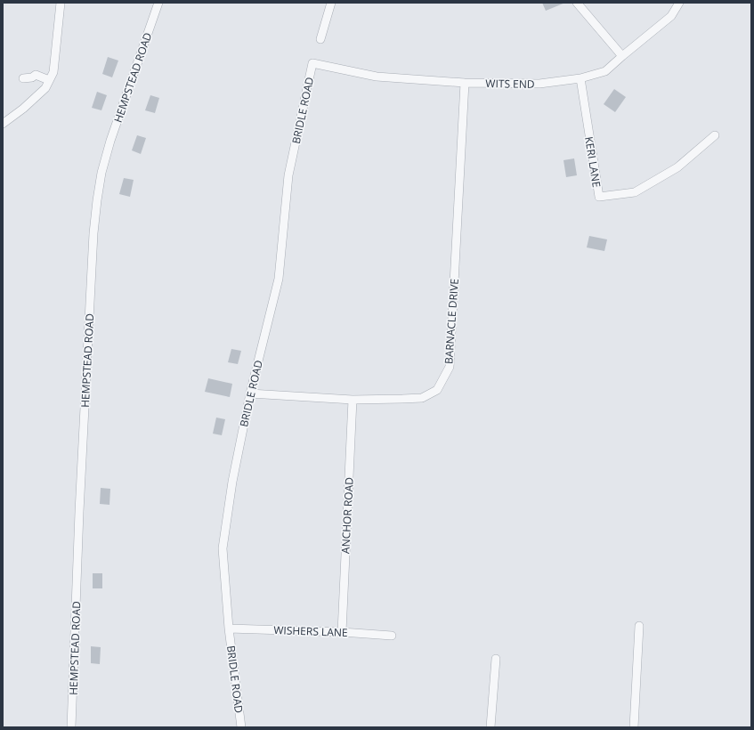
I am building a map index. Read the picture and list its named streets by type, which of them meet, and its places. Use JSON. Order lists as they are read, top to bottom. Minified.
{"streets":{"street":["HEMPSTEAD ROAD","WITS END","BRIDLE ROAD","KERI LANE","BARNACLE DRIVE","ANCHOR ROAD","WISHERS LANE"]},"crossings":[["WITS END","BRIDLE ROAD"],["WITS END","KERI LANE"],["WITS END","BARNACLE DRIVE"],["BRIDLE ROAD","BARNACLE DRIVE"],["BRIDLE ROAD","WISHERS LANE"],["BARNACLE DRIVE","ANCHOR ROAD"],["ANCHOR ROAD","WISHERS LANE"]]}
